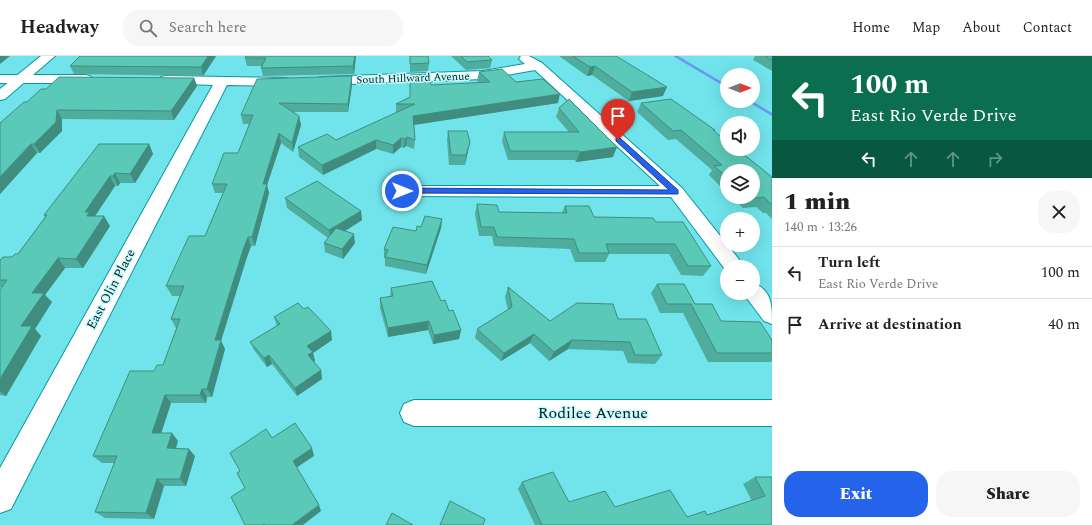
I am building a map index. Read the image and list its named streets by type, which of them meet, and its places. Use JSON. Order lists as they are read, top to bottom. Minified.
{"streets":{"street":["South Hillward Avenue","East Olin Place","Rodilee Avenue"]},"north":"right","page":{"header":"Headway","search":"Search here","nav":["Home","Map","About","Contact"],"turn":["100 m","East Rio Verde Drive"],"map_buttons":["+","−"],"heading":["1 min","140 m · 13:26"],"list":[{"name":"Turn left","note":"East Rio Verde Drive","value":"100 m"},{"name":"Arrive at destination","value":"40 m"}],"buttons":["Exit","Share"]}}
